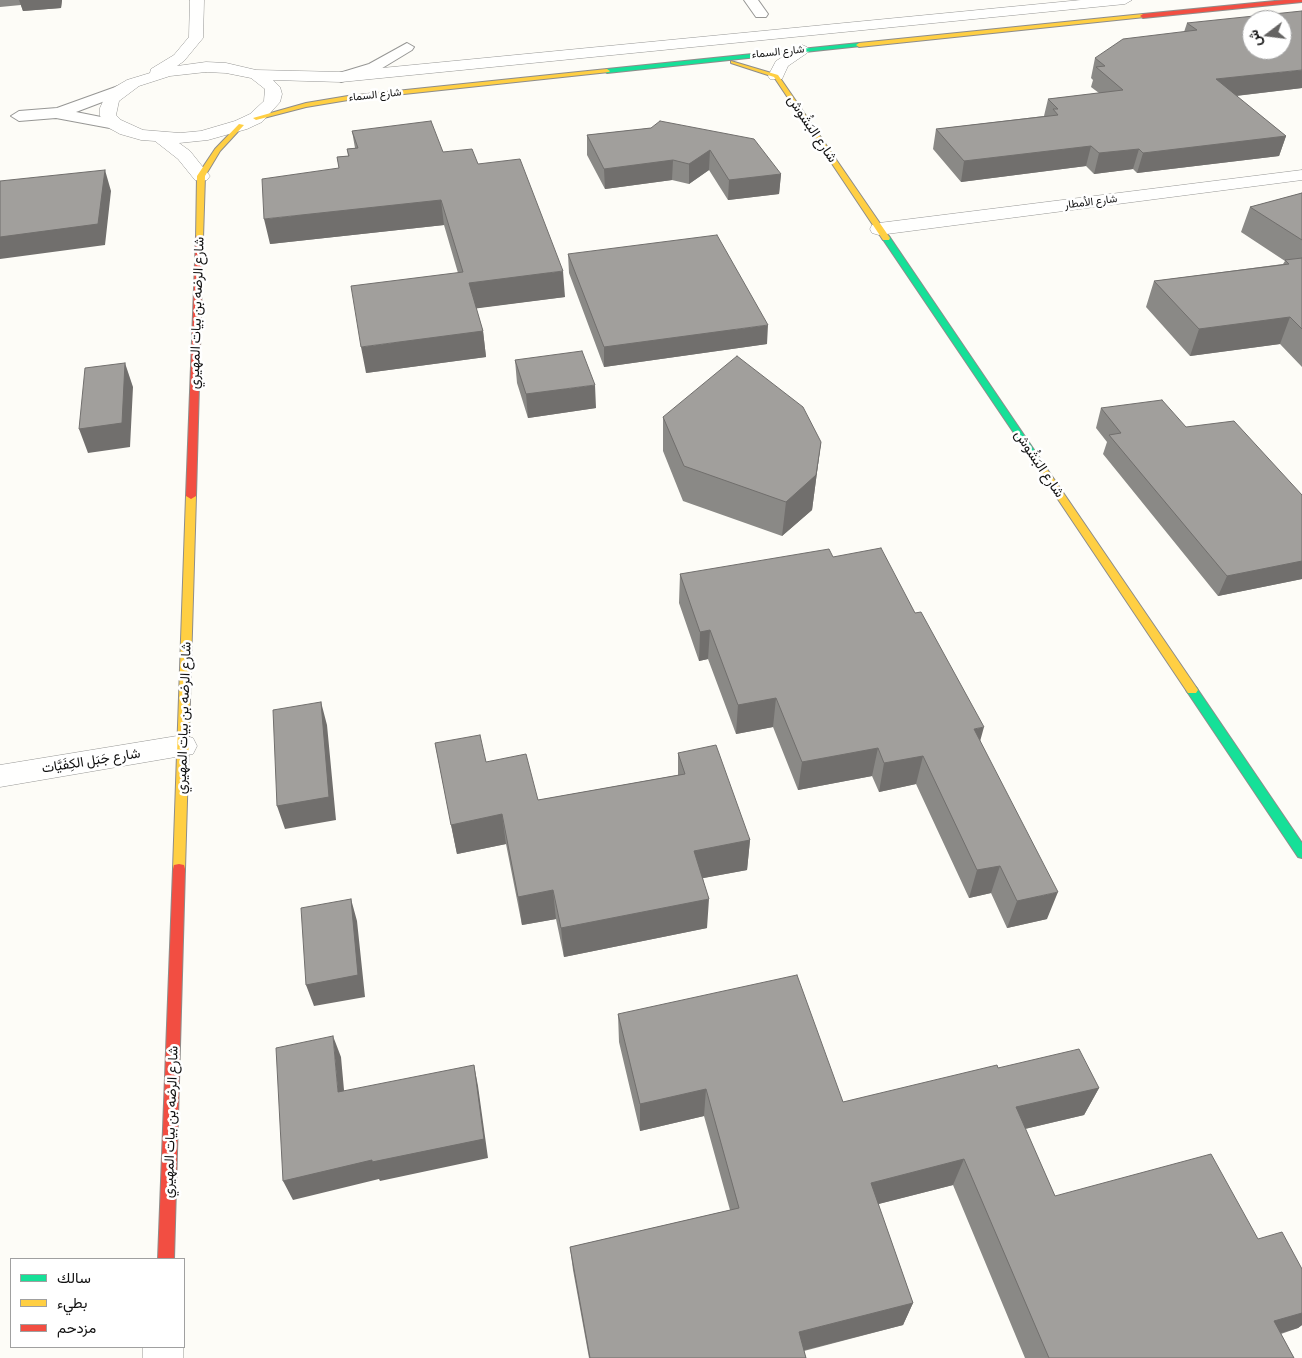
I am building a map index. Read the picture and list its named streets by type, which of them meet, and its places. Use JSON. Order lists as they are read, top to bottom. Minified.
{"streets":{"street":["شارع السماء","شارع البَشُوش","شارع الأمطار","شارع الرضه بن بيات المهيري","شارع جَبَل الكِفَيَّات"]},"crossings":[["شارع البَشُوش","شارع الأمطار"],["شارع الرضه بن بيات المهيري","شارع جَبَل الكِفَيَّات"]],"legend":["سالك","بطيء","مزدحم"],"north":"left"}
